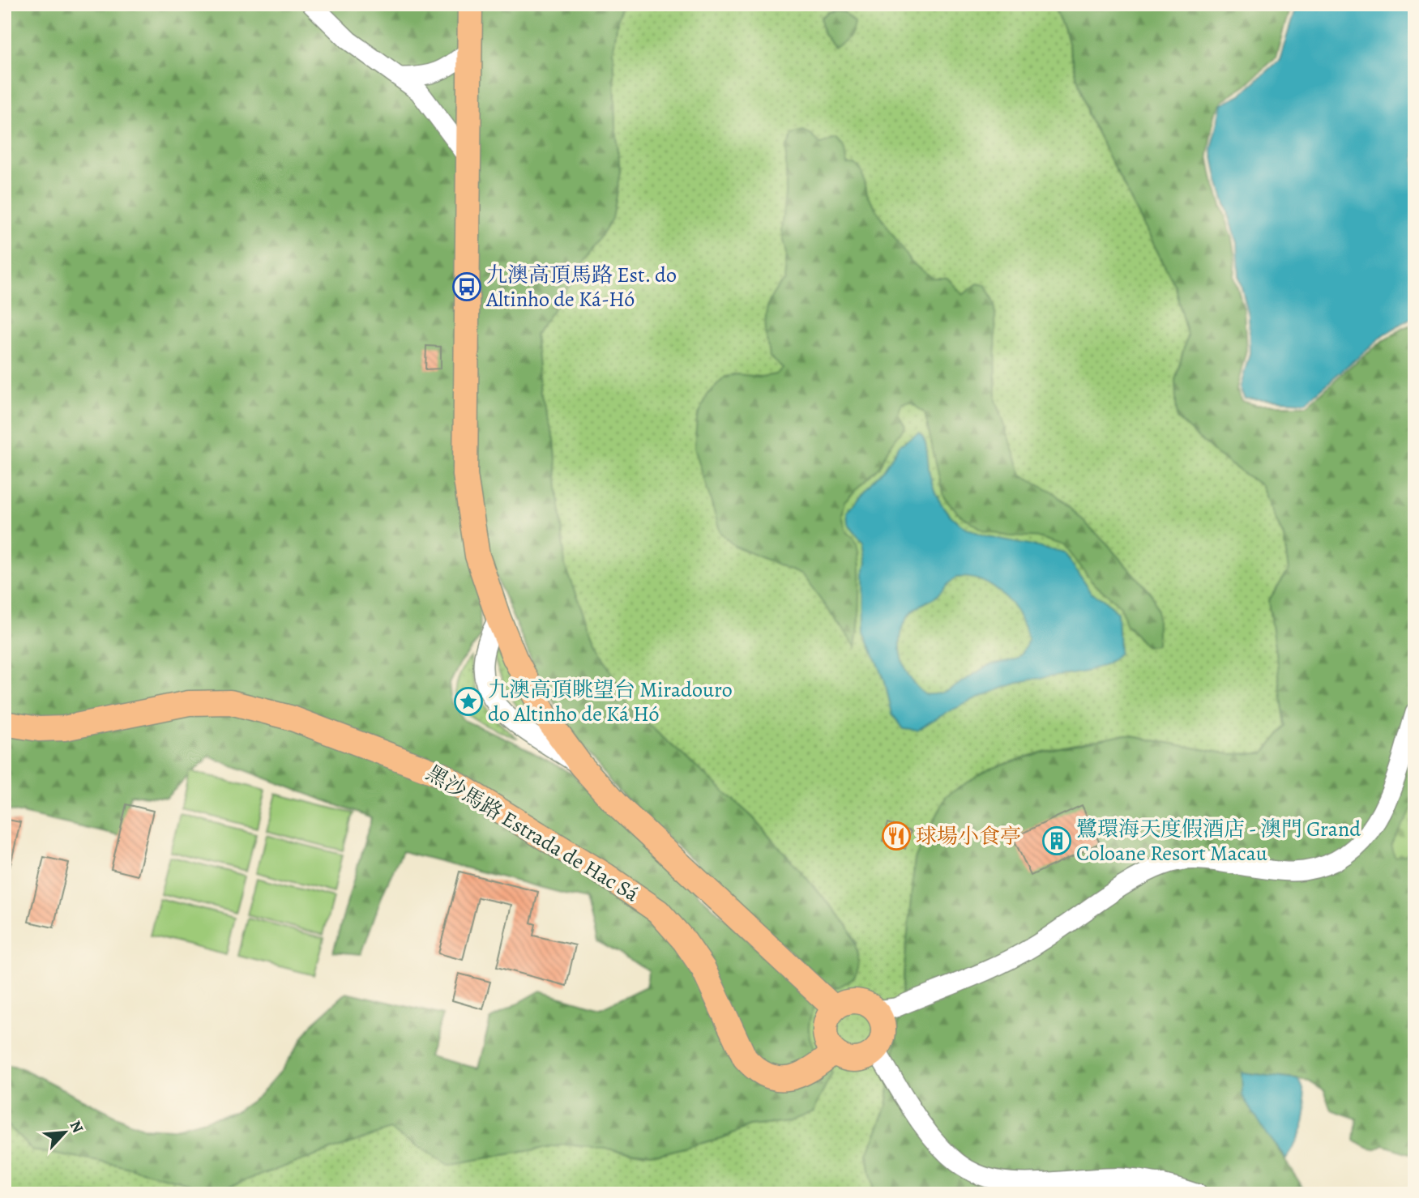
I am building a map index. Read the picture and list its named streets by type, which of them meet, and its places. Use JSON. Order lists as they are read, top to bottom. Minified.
{"streets":{"main road":["黑沙馬路 Estrada de Hac Sá"]},"places":{"bus stop":["九澳高頂馬路 Est. do Altinho de Ká-Hó"],"place":["九澳高頂眺望台 Miradouro do Altinho de Ká Hó"],"restaurant":["球場小食亭"],"building":["鷺環海天度假酒店 - 澳門 Grand Coloane Resort Macau"]},"north":"top right"}
